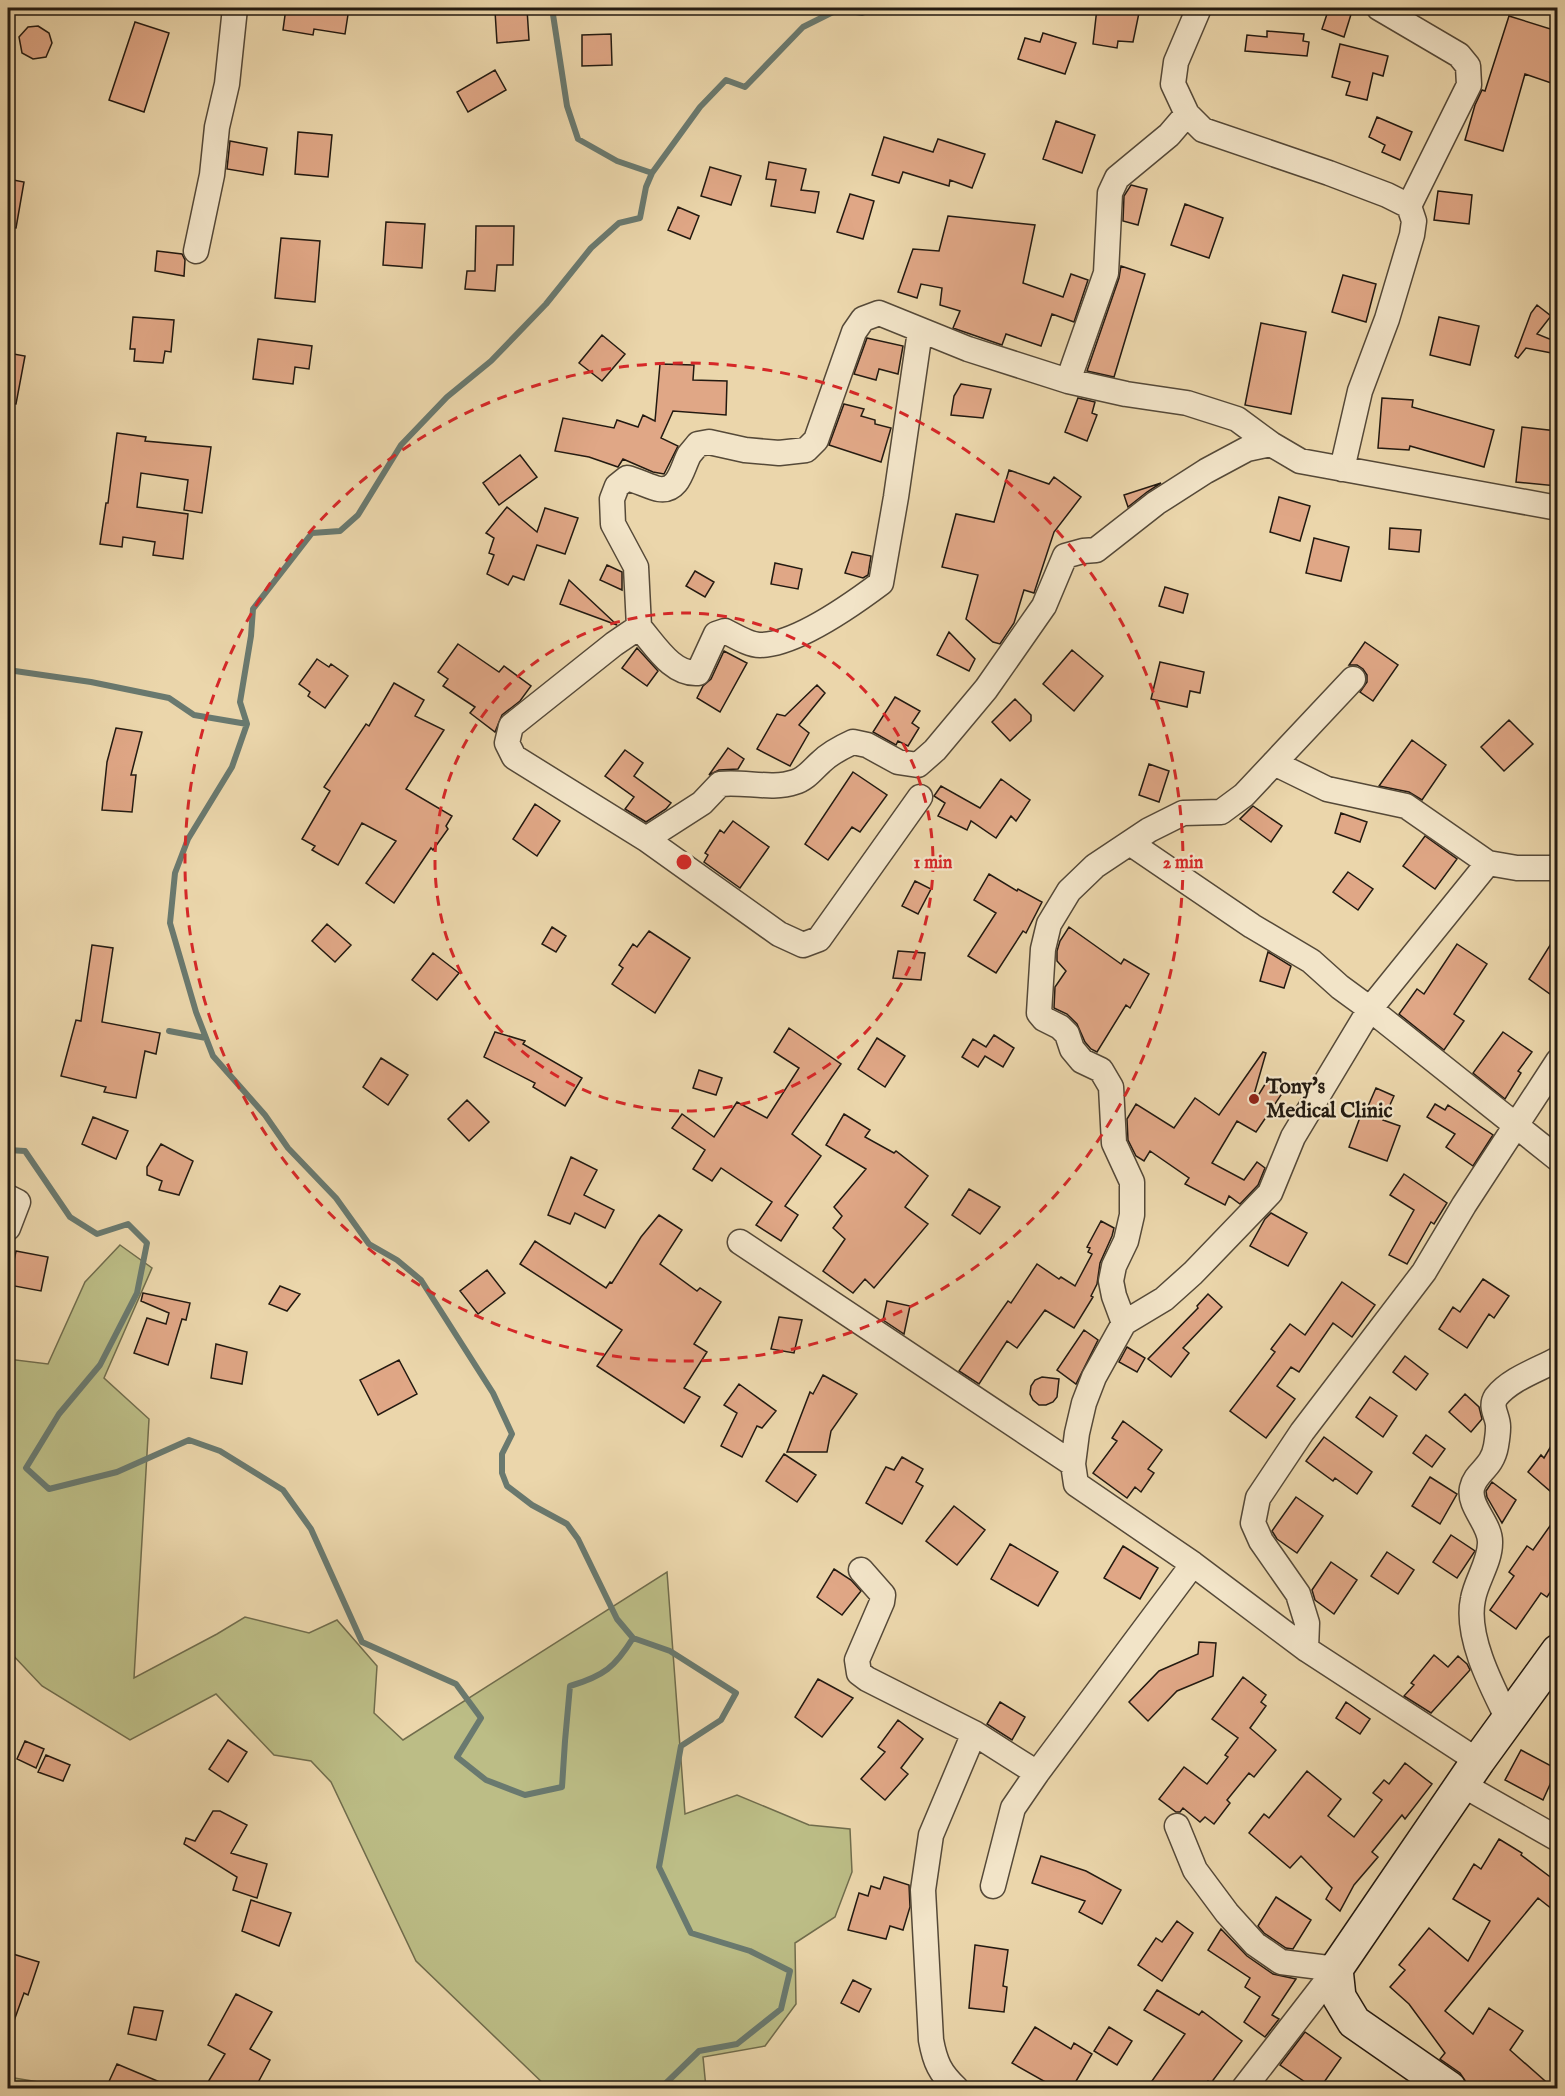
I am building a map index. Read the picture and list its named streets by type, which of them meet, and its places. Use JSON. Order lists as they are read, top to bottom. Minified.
{"places":["Tony's Medical Clinic"],"rings":["1 min","2 min"]}
